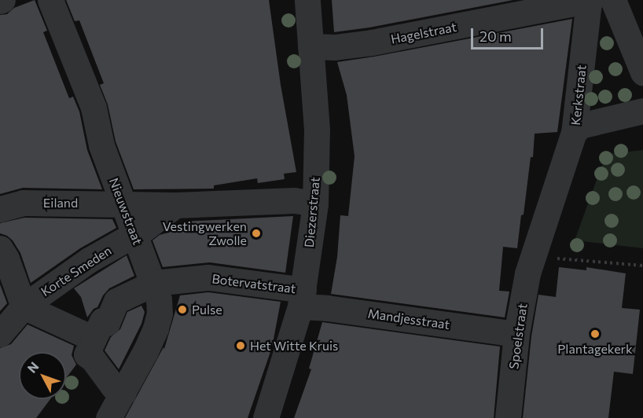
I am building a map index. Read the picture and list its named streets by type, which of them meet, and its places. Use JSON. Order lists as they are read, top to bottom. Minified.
{"streets":{"street":["Hagelstraat","Kerkstraat","Eiland","Nieuwstraat","Diezerstraat","Korte Smeden","Botervatstraat","Mandjesstraat","Spoelstraat"]},"crossings":[["Hagelstraat","Kerkstraat"],["Hagelstraat","Diezerstraat"],["Kerkstraat","Spoelstraat"],["Eiland","Nieuwstraat"],["Nieuwstraat","Korte Smeden"],["Nieuwstraat","Botervatstraat"],["Diezerstraat","Botervatstraat"],["Diezerstraat","Mandjesstraat"],["Botervatstraat","Mandjesstraat"],["Mandjesstraat","Spoelstraat"]],"places":["Vestingwerken Zwolle","Pulse","Plantagekerk","Het Witte Kruis"],"scale_bar":"20 m","north":"top left"}
